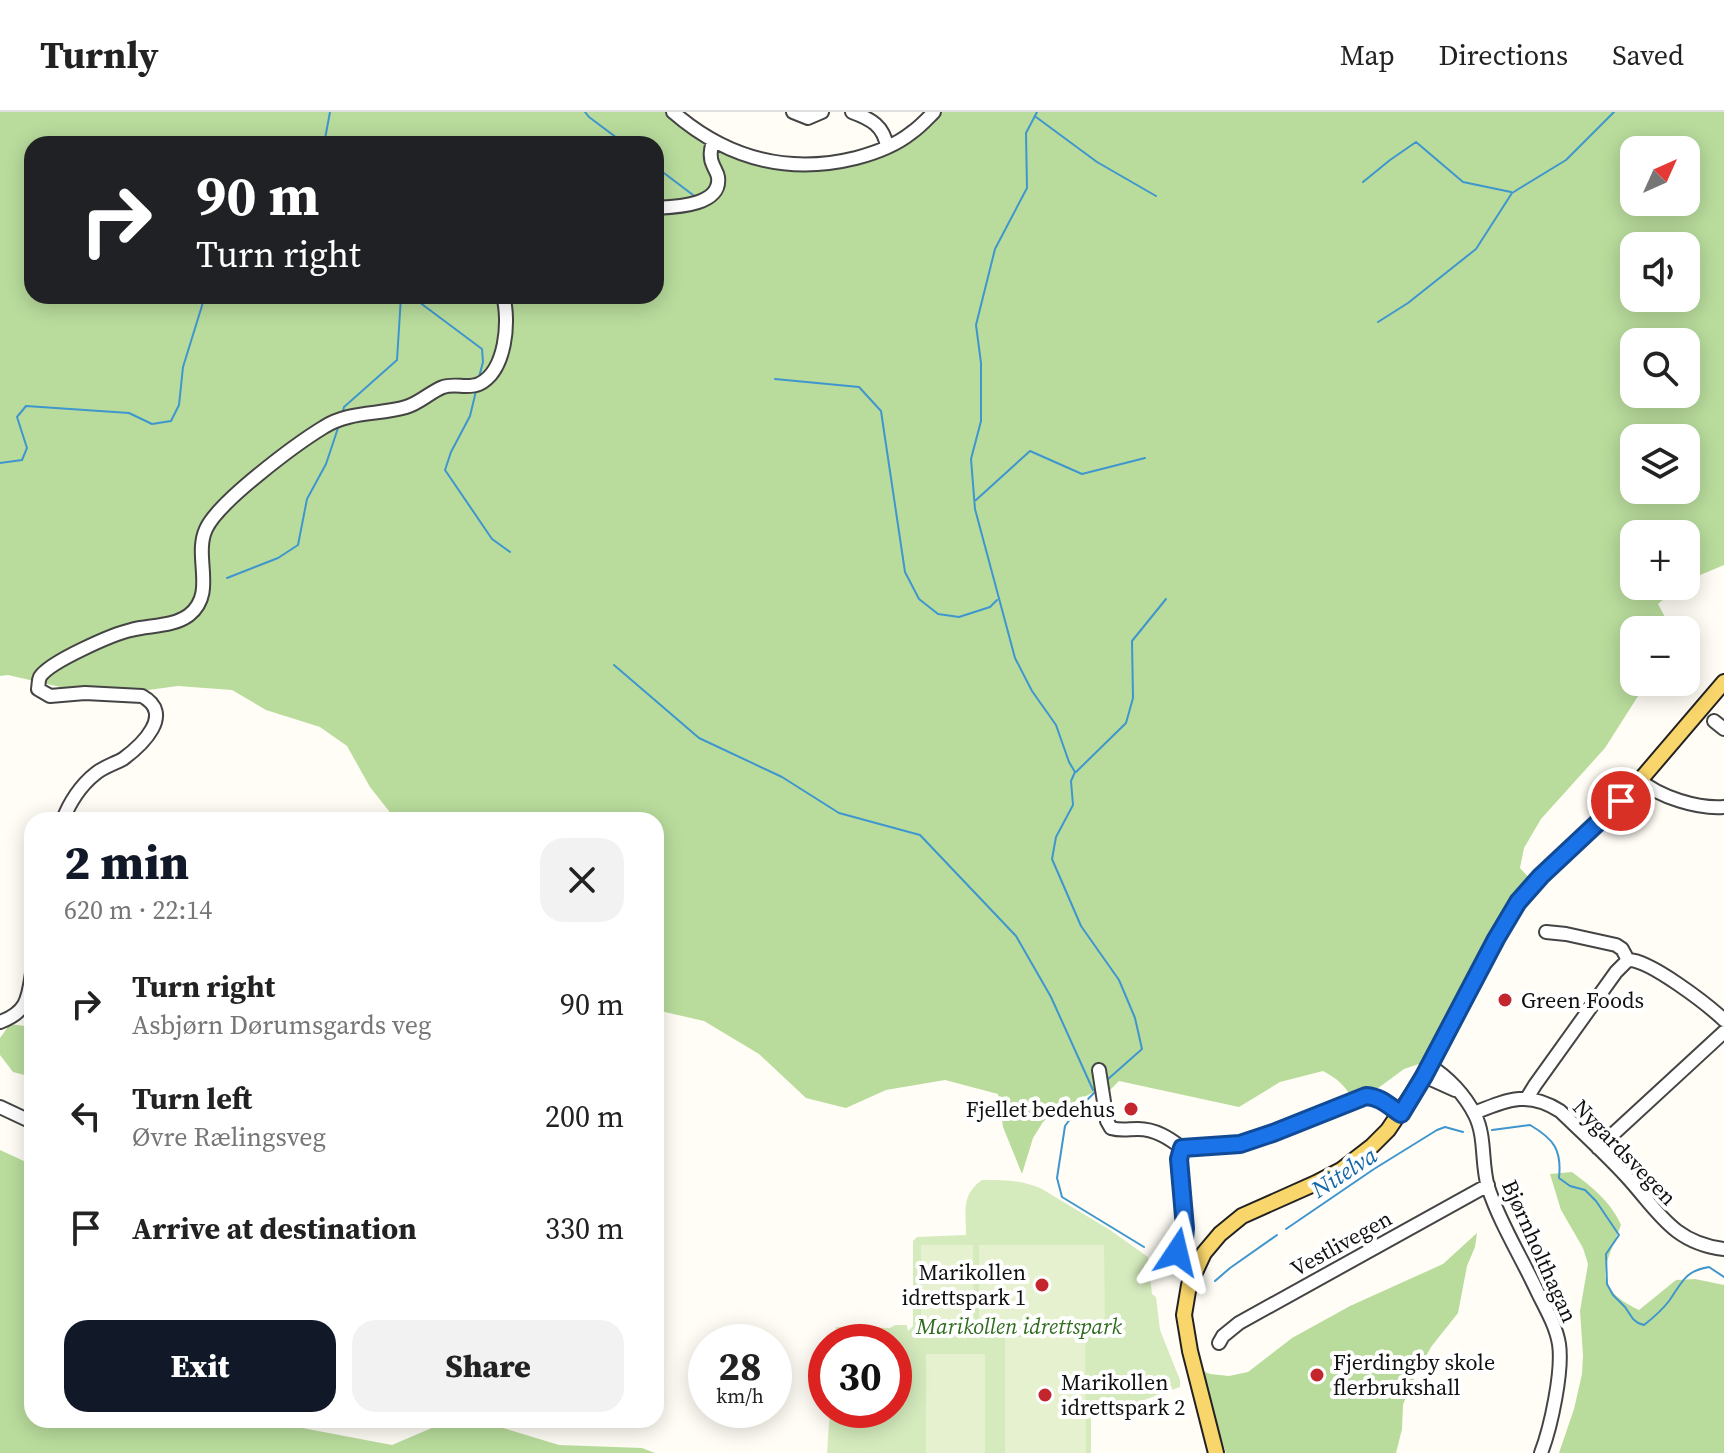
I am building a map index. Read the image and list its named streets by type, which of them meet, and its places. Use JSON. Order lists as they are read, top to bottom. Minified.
{"streets":{"street":["Nygardsvegen","Vestlivegen","Bjørnholthagan"]},"crossings":[["Vestlivegen","Bjørnholthagan"]],"water":["Nitelva"],"parks":["Marikollen idrettspark"],"places":["Green Foods","Fjellet bedehus","Marikollen idrettspark 1","Fjerdingby skole flerbrukshall","Marikollen idrettspark 2"],"north":"top right","page":{"header":"Turnly","nav":["Map","Directions","Saved"],"map_buttons":["+","−"],"turn":["90 m","Turn right"],"heading":["2 min","620 m · 22:14"],"list":[{"name":"Turn right","note":"Asbjørn Dørumsgards veg","value":"90 m"},{"name":"Turn left","note":"Øvre Rælingsveg","value":"200 m"},{"name":"Arrive at destination","value":"330 m"}],"buttons":["Exit","Share"],"speed":"28 km/h","limit":"30"}}
